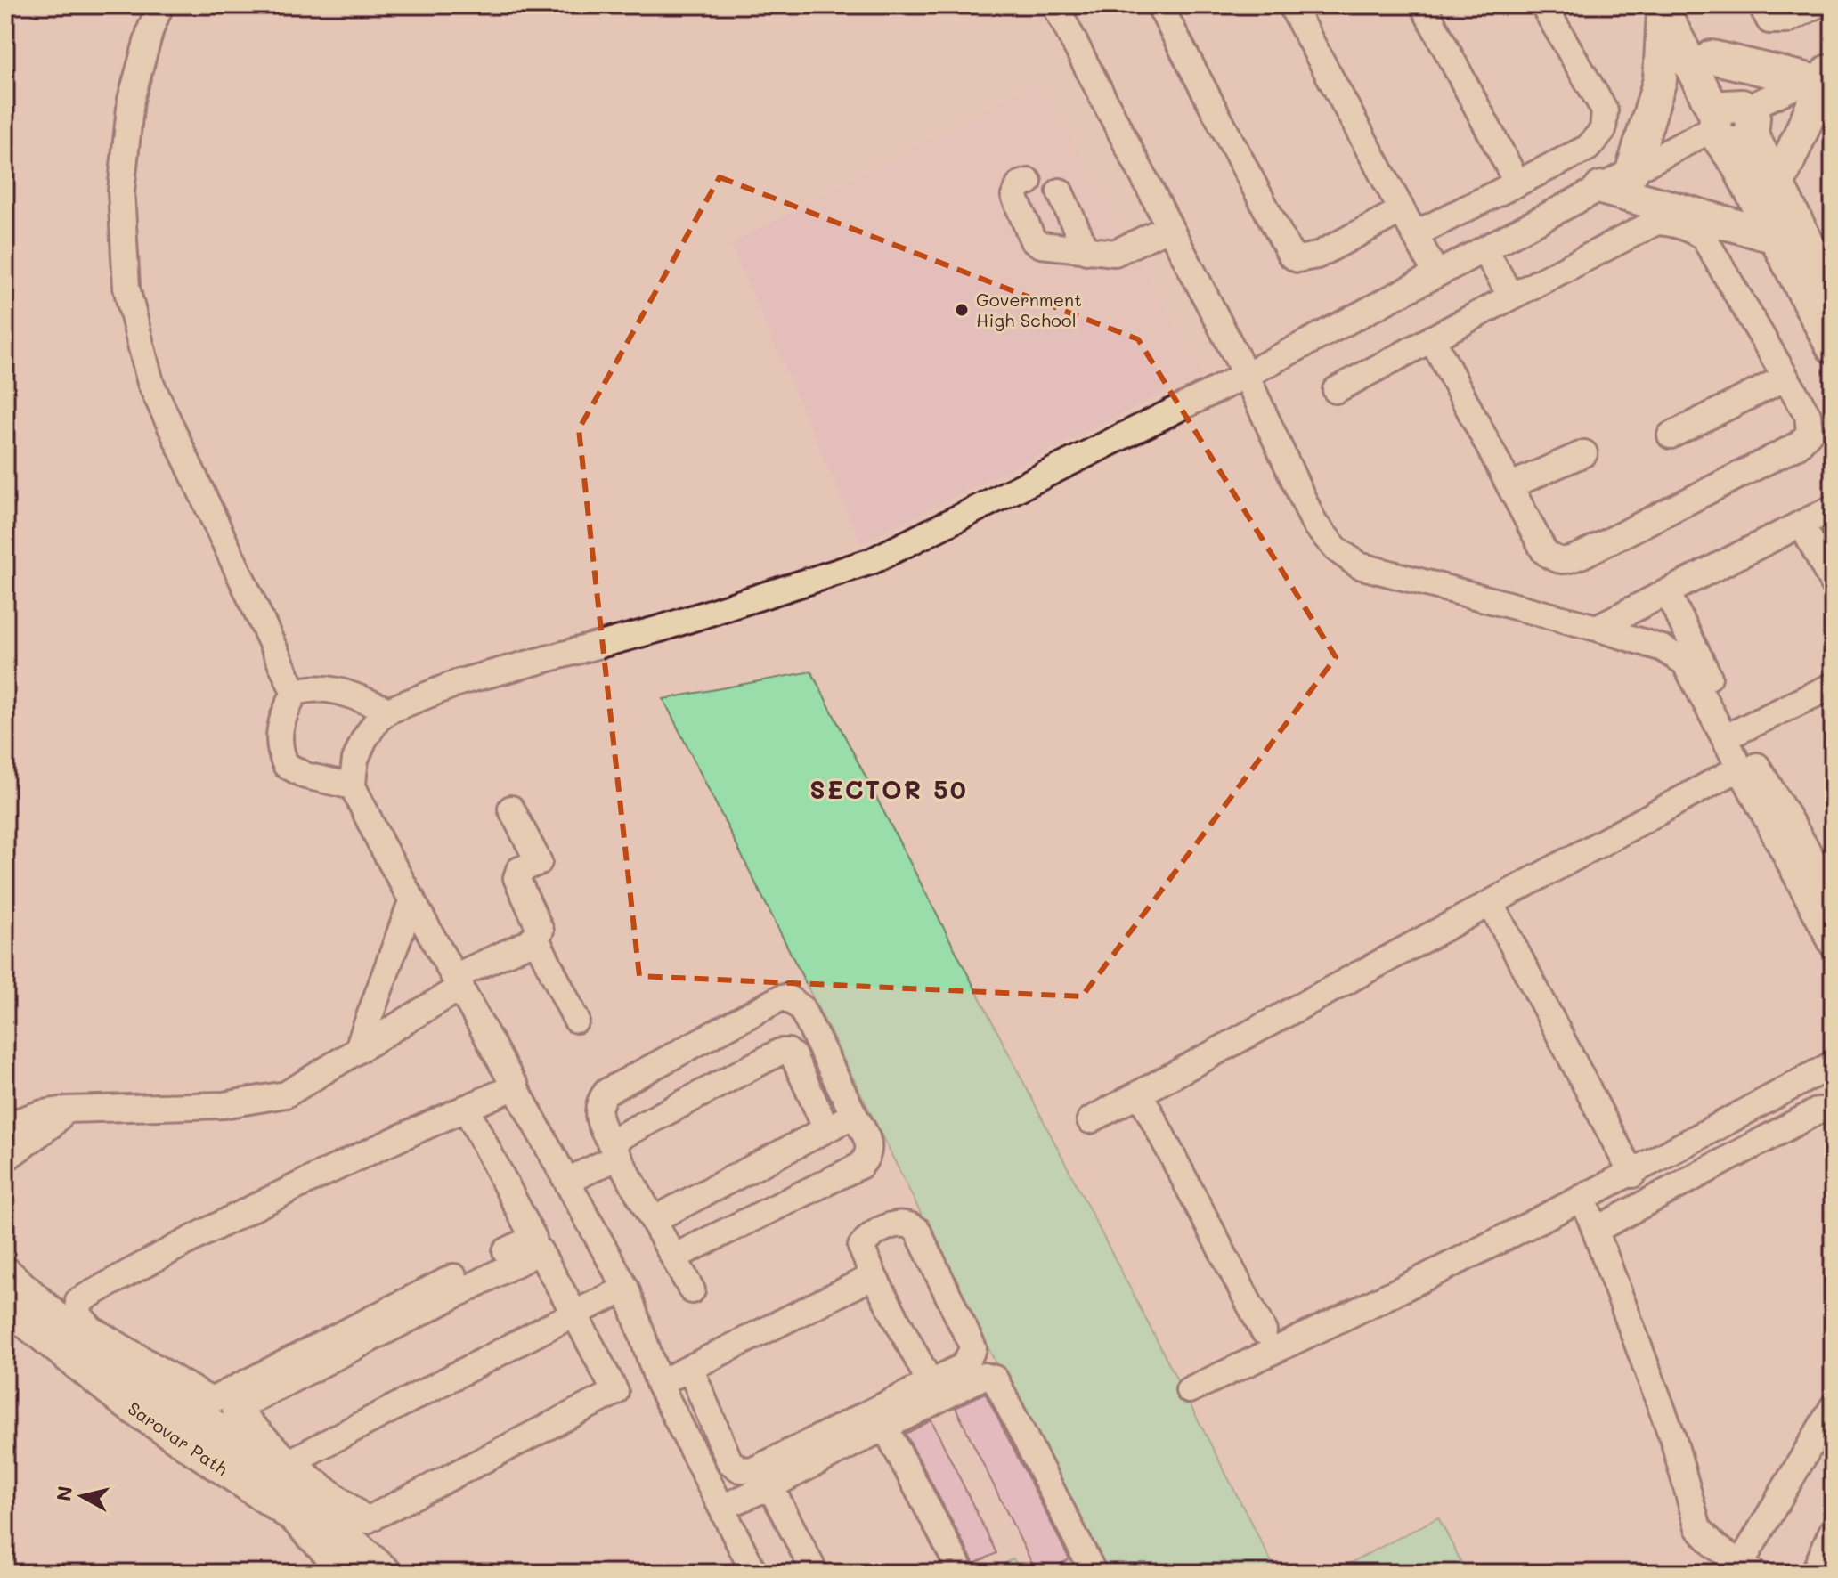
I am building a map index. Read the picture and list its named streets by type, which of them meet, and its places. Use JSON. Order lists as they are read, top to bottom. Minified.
{"streets":{"main road":["Sarovar Path"]},"districts":["SECTOR 50"],"places":["Government High School"],"north":"left"}
